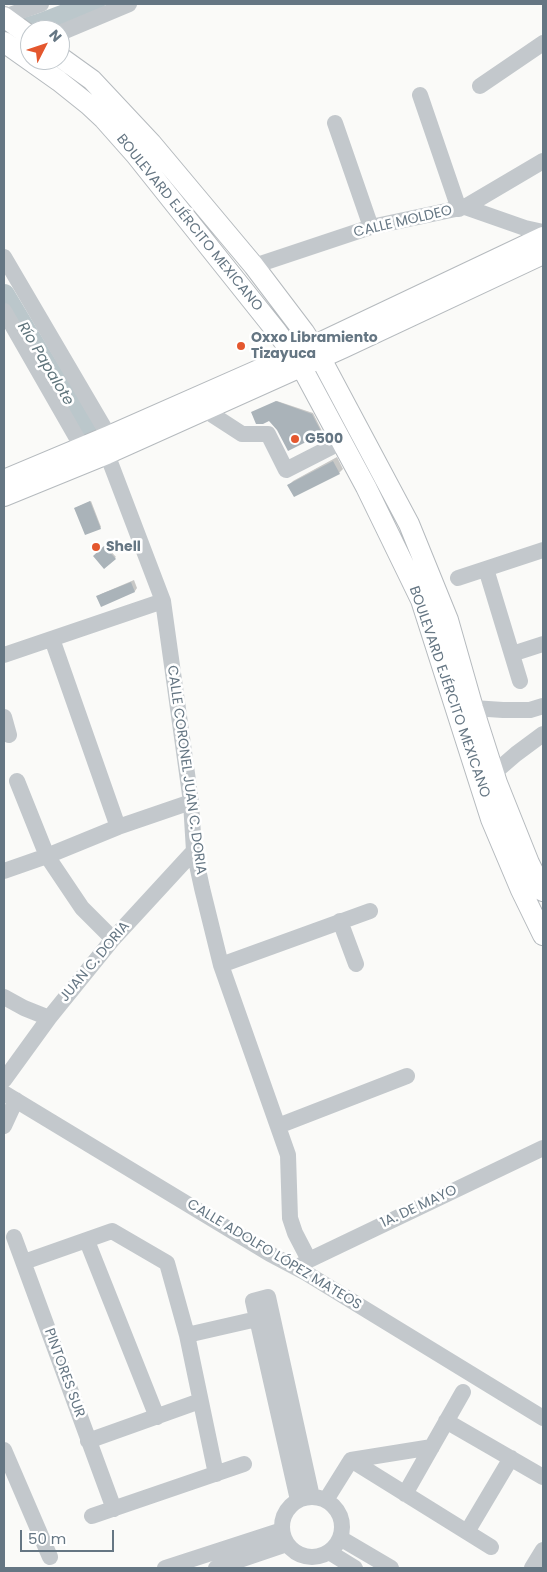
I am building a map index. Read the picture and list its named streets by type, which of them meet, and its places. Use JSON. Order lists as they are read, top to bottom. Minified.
{"streets":{"main road":["BOULEVARD EJÉRCITO MEXICANO"],"street":["CALLE MOLDEO","CALLE CORONEL JUAN C. DORIA","JUAN C. DORIA","1A. DE MAYO","CALLE ADOLFO LÓPEZ MATEOS","PINTORES SUR"]},"crossings":[["CALLE MOLDEO","BOULEVARD EJÉRCITO MEXICANO"],["CALLE CORONEL JUAN C. DORIA","JUAN C. DORIA"],["CALLE CORONEL JUAN C. DORIA","1A. DE MAYO"],["CALLE CORONEL JUAN C. DORIA","CALLE ADOLFO LÓPEZ MATEOS"],["1A. DE MAYO","CALLE ADOLFO LÓPEZ MATEOS"]],"water":["Río Papalote"],"places":["Oxxo Libramiento Tizayuca","G500","Shell"],"scale_bar":"50 m","north":"top right"}
